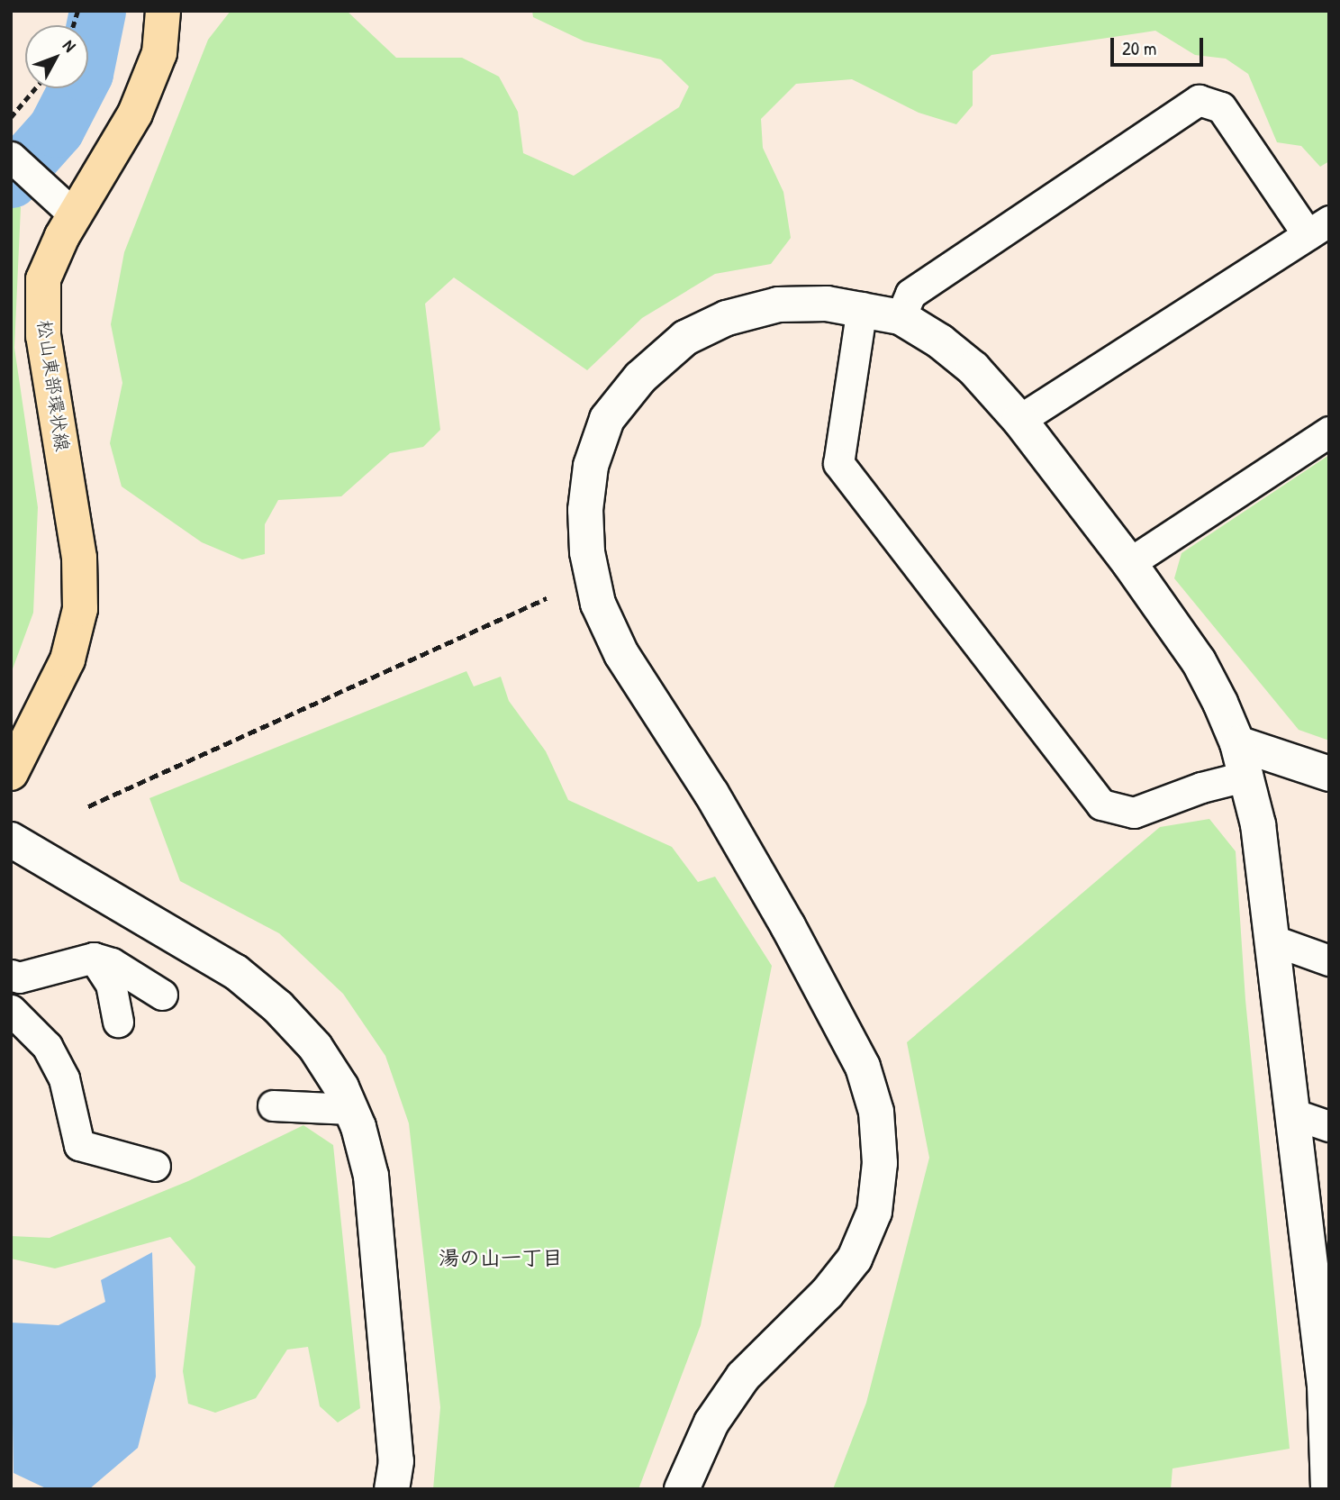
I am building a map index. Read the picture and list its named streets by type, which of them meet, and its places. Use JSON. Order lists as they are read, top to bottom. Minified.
{"streets":{"main road":["松山東部環状線"]},"districts":["湯の山一丁目"],"scale_bar":"20 m","north":"top right"}
